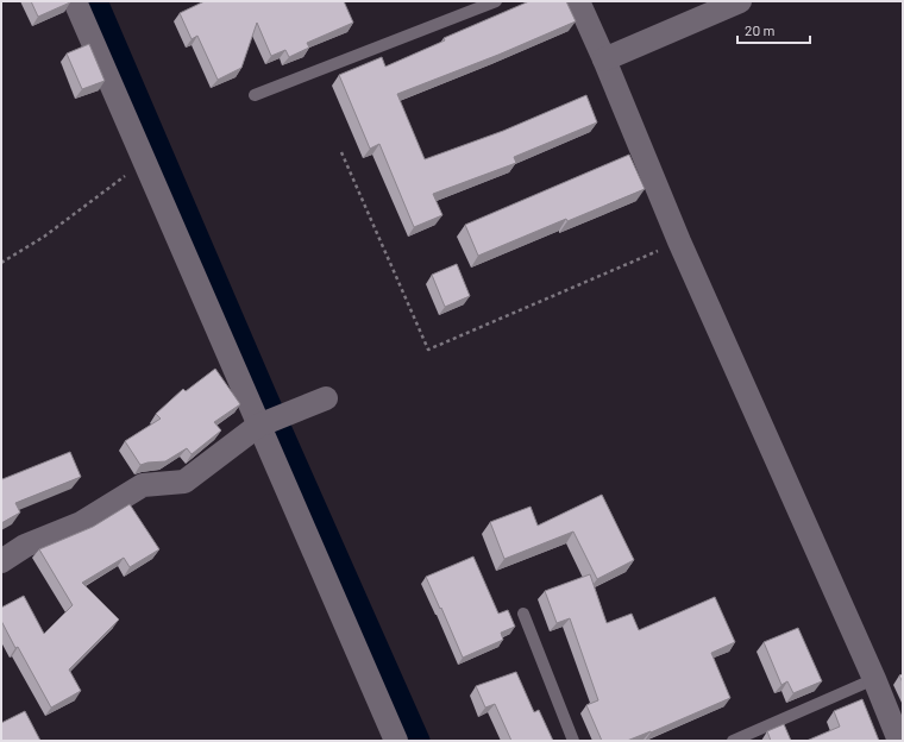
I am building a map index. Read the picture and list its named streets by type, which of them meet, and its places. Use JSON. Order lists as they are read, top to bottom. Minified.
{"scale_bar":"20 m"}
